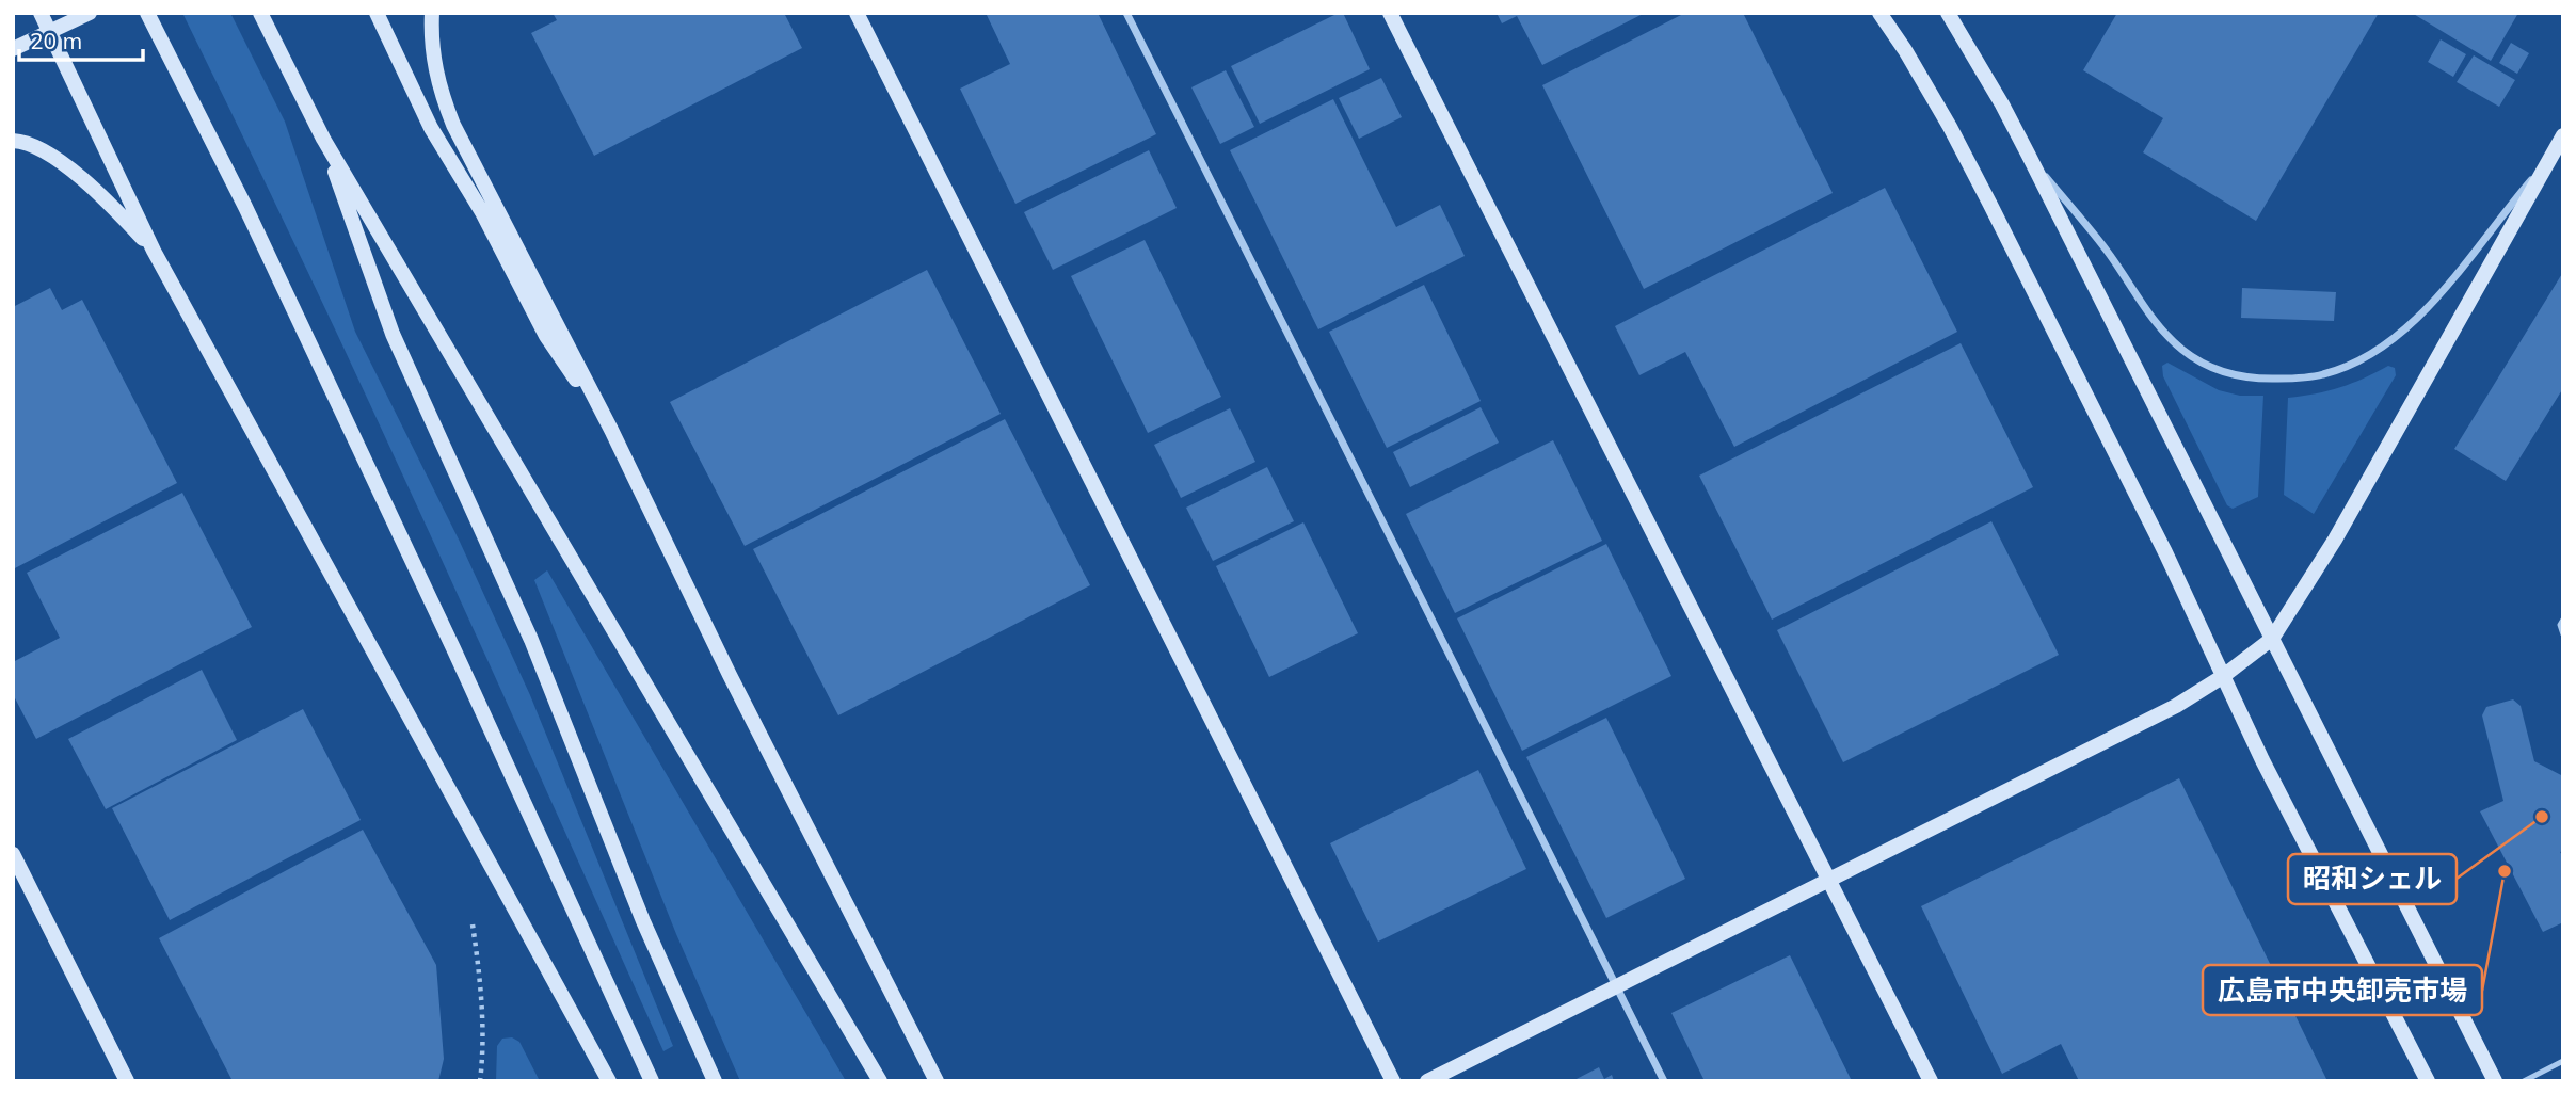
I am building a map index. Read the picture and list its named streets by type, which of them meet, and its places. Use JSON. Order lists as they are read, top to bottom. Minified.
{"places":["昭和シェル","広島市中央卸売市場"],"scale_bar":"20 m"}
